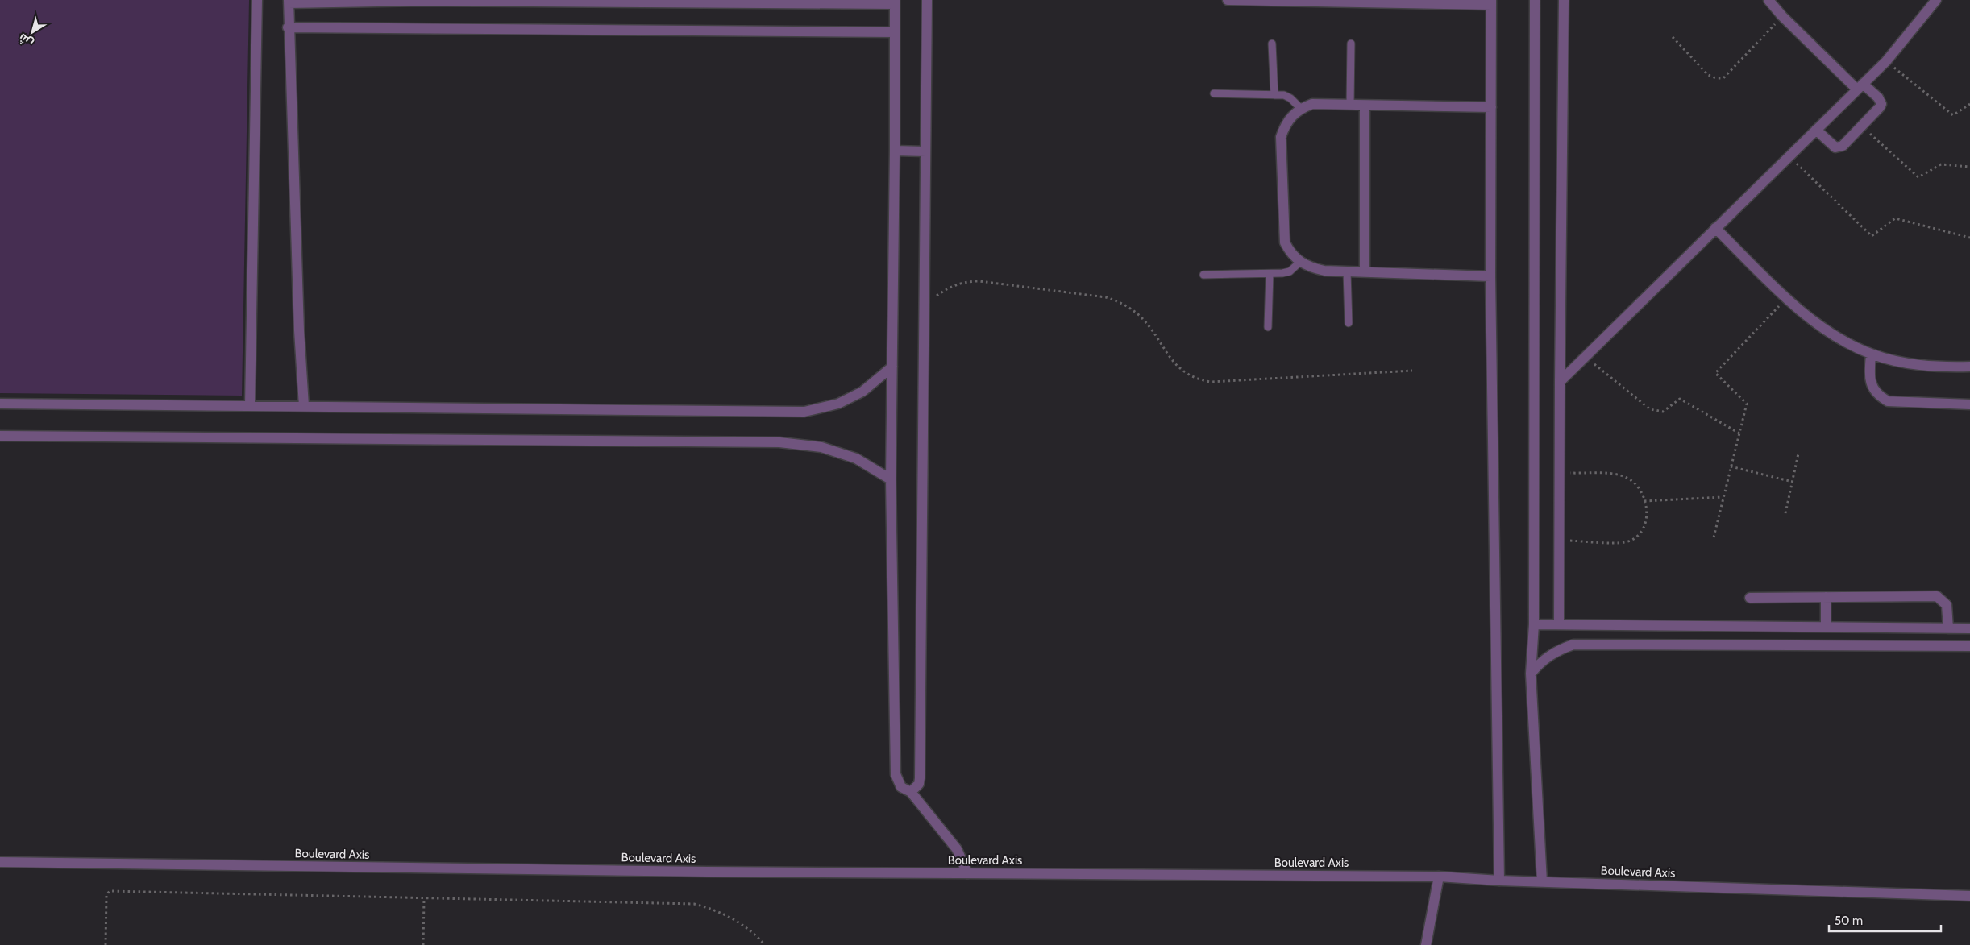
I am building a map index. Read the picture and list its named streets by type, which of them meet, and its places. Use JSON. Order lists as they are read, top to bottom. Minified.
{"streets":{"street":["Boulevard Axis"]},"scale_bar":"50 m","north":"bottom left"}
